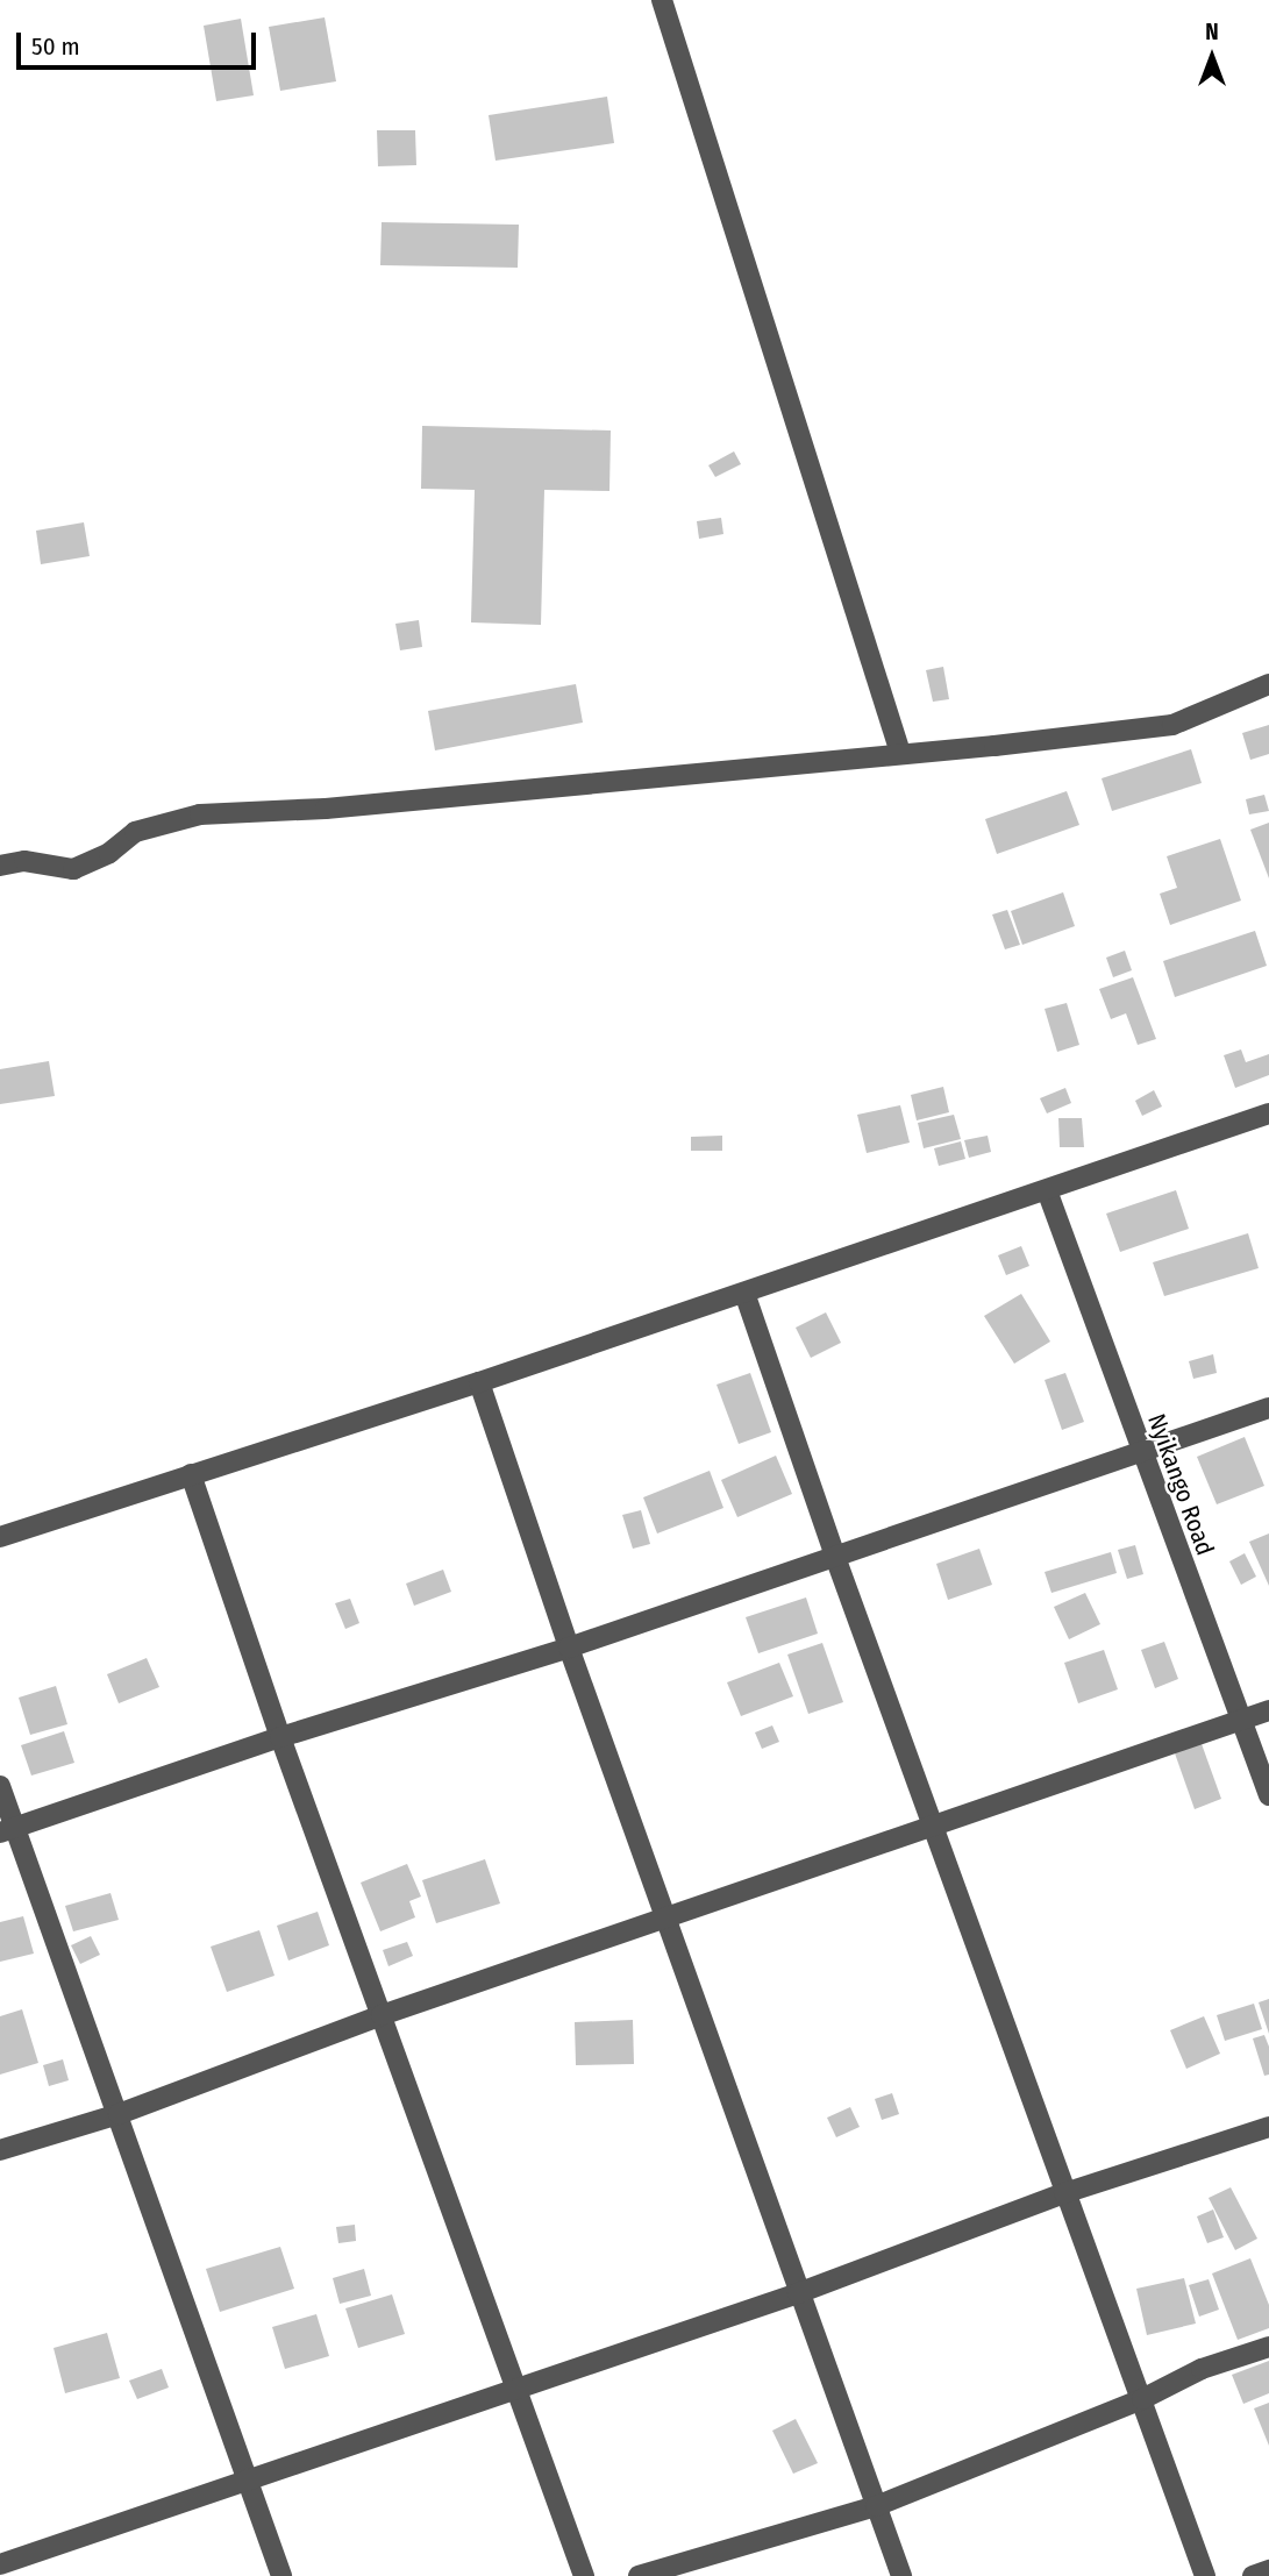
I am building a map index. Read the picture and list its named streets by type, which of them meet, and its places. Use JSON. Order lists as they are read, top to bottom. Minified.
{"streets":{"street":["Nyikango Road"]},"scale_bar":"50 m","north":"top"}
